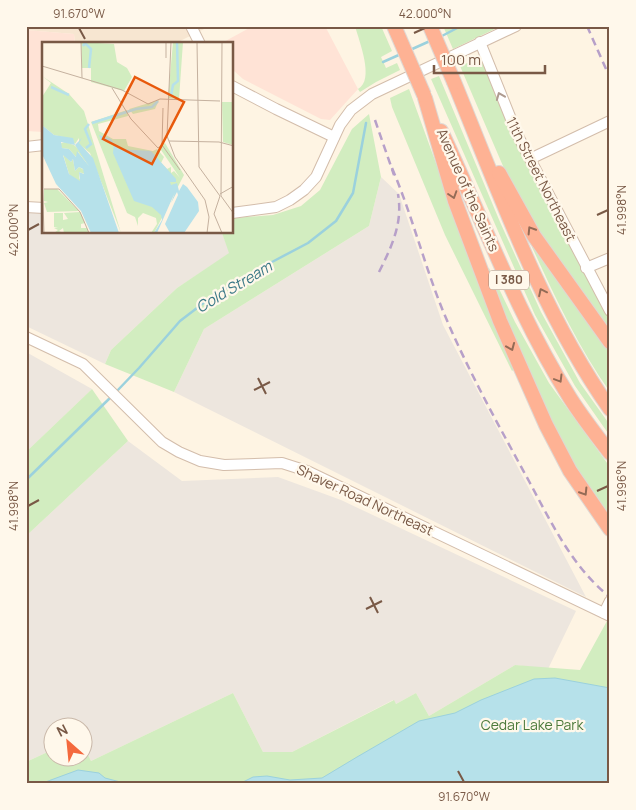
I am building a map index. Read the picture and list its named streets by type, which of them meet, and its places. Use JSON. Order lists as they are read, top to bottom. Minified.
{"streets":{"highway":["Avenue of the Saints","I 380"],"street":["11th Street Northeast","Shaver Road Northeast"]},"one_way":["11th Street Northeast"],"water":["Cold Stream"],"parks":["Cedar Lake Park"],"scale_bar":"100 m","north":"top left","coordinates":["91.670°W","42.000°N","41.998°N","41.996°N"]}
